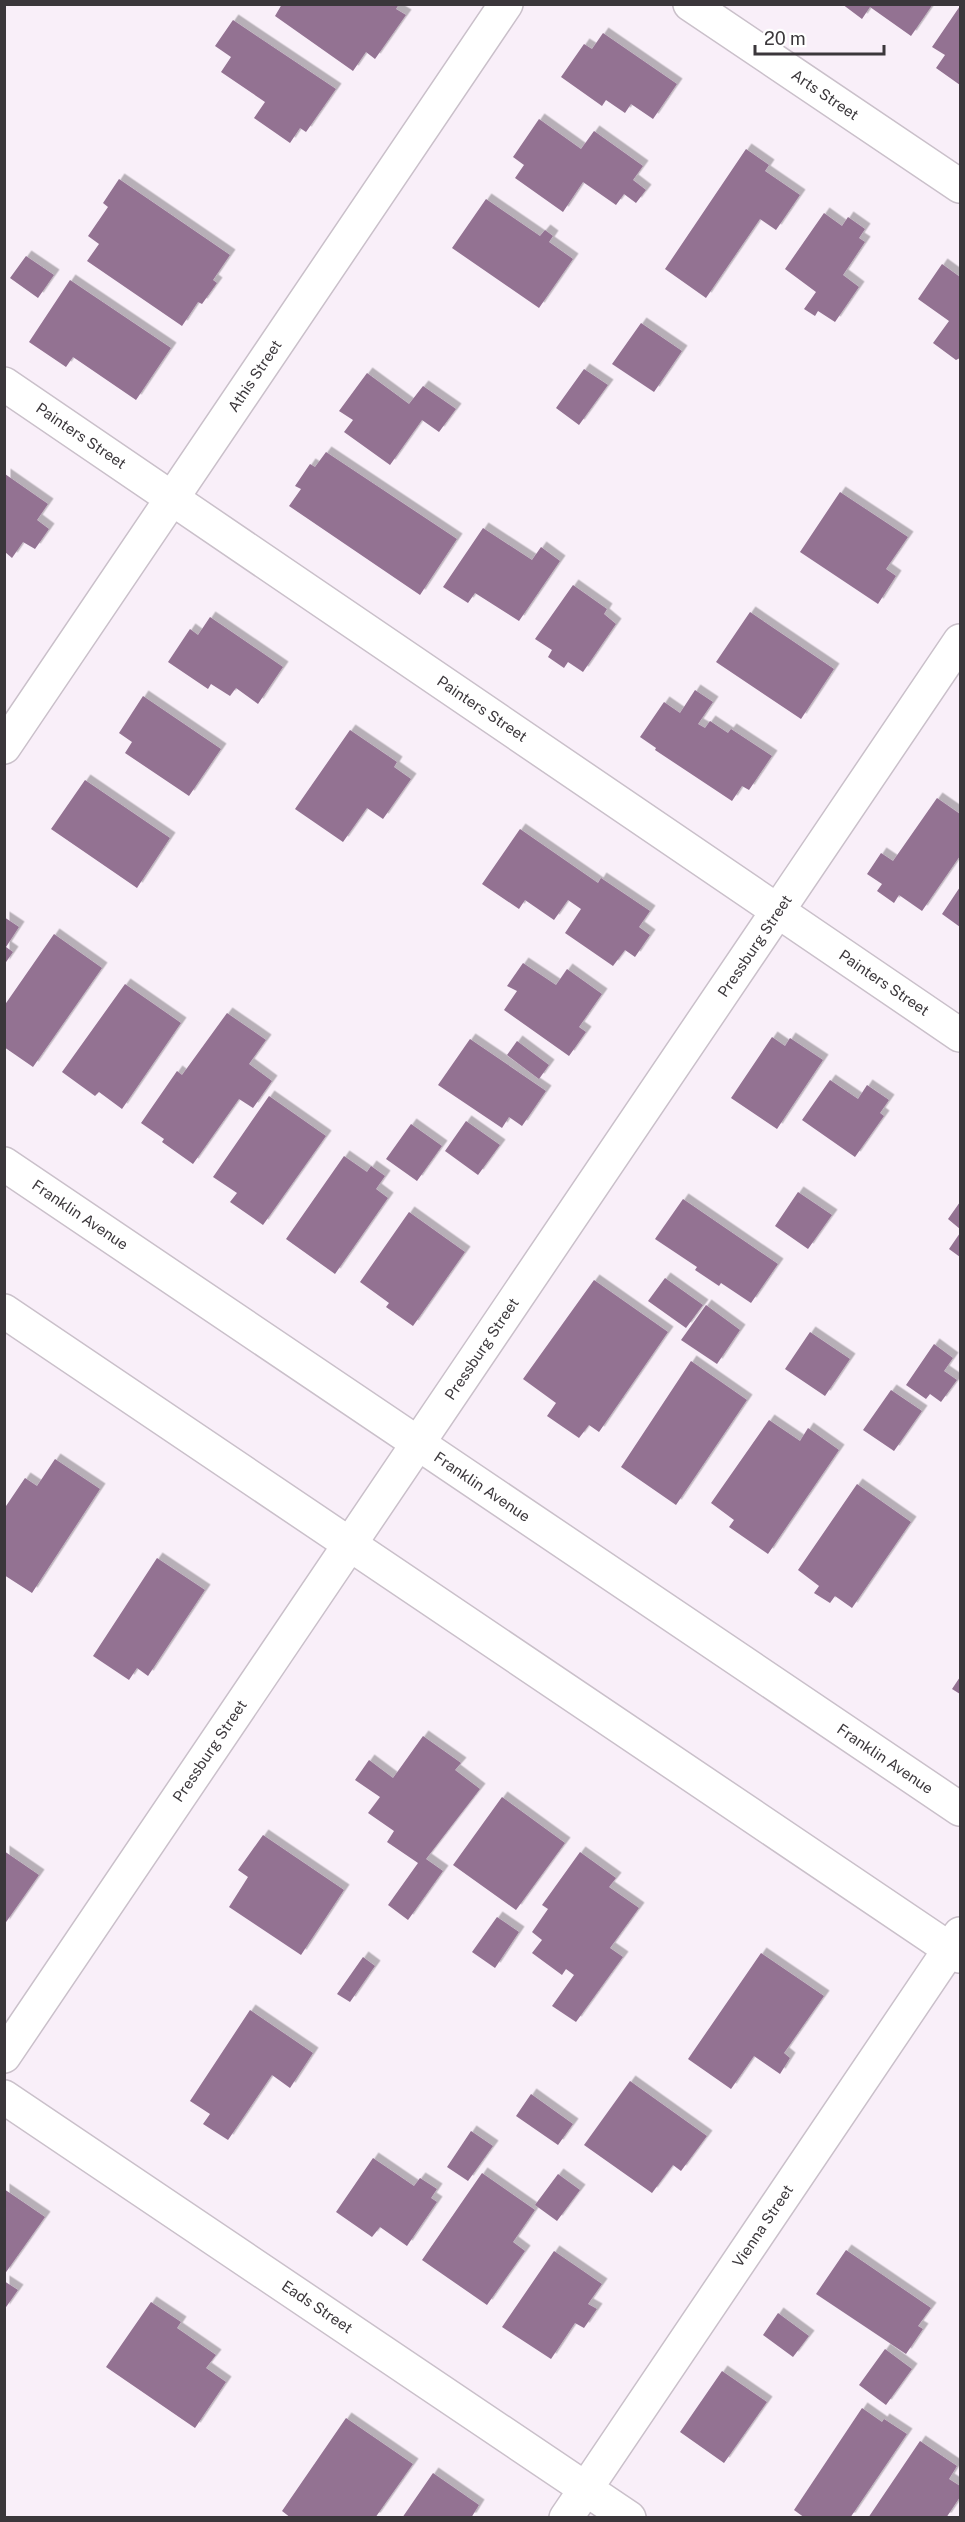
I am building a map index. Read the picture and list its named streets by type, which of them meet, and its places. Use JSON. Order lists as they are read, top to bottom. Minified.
{"streets":{"street":["Arts Street","Athis Street","Painters Street","Pressburg Street","Franklin Avenue","Vienna Street","Eads Street"]},"crossings":[["Athis Street","Painters Street"],["Painters Street","Pressburg Street"],["Pressburg Street","Franklin Avenue"],["Vienna Street","Eads Street"]],"scale_bar":"20 m"}
